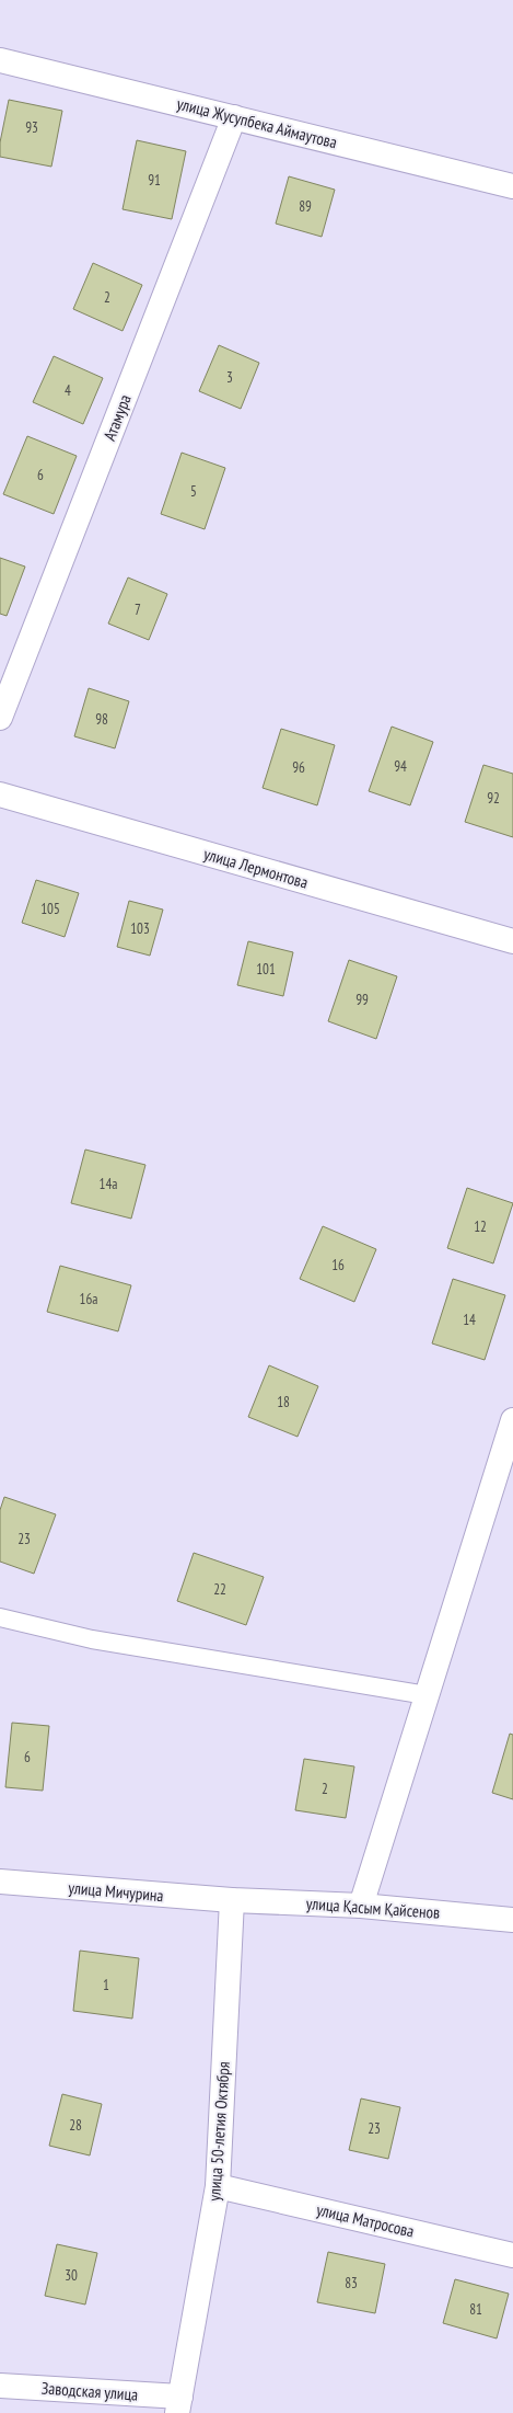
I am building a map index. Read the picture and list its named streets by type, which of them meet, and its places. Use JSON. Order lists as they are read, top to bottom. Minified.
{"streets":{"street":["улица Жусупбека Аймаутова","Атамура","улица Лермонтова","улица Мичурина","улица Қасым Қайсенов","улица 50-летия Октября","улица Матросова","Заводская улица"]},"crossings":[["улица Жусупбека Аймаутова","Атамура"],["улица Мичурина","улица Қасым Қайсенов"],["улица Мичурина","улица 50-летия Октября"],["улица Қасым Қайсенов","улица 50-летия Октября"],["улица 50-летия Октября","улица Матросова"],["улица 50-летия Октября","Заводская улица"]],"house_numbers":["93","91","89","2","3","4","6","5","7","98","94","96","92","105","103","101","99","14а","12","16","16а","14","18","23","22","6","2","1","28","23","30","83","81"]}
